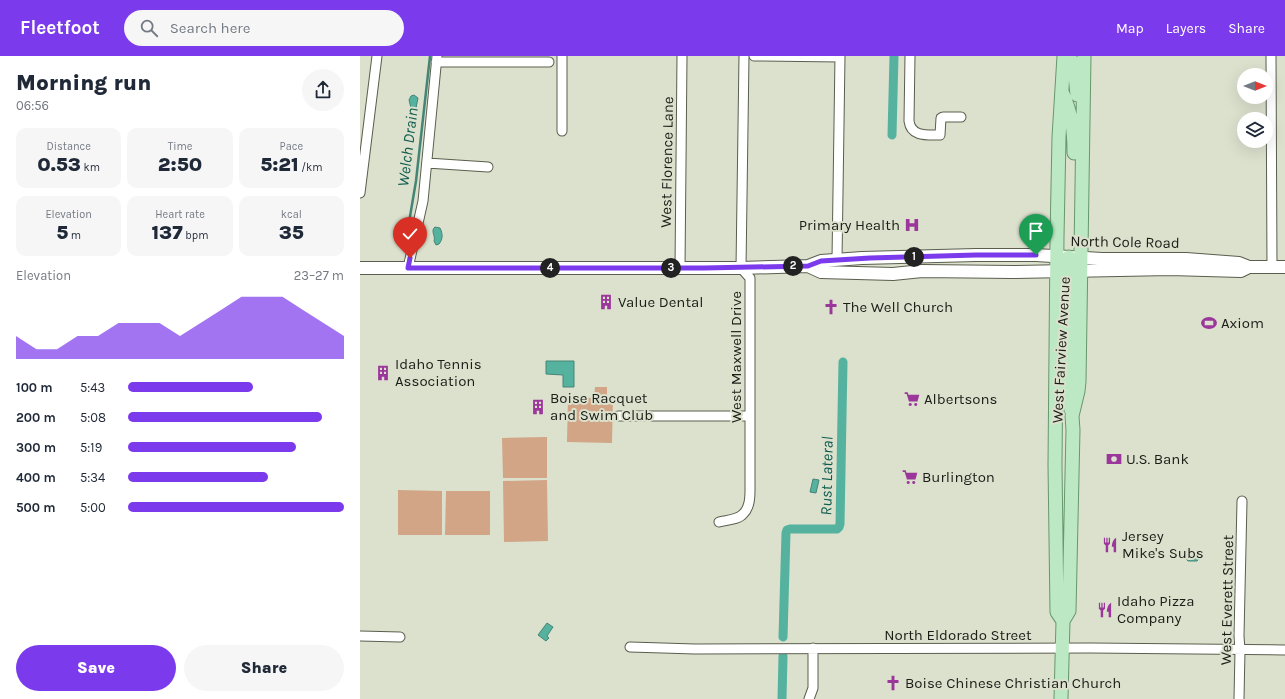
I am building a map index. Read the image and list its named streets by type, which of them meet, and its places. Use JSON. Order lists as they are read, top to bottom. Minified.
{"streets":{"main road":["North Cole Road","West Fairview Avenue"],"street":["West Florence Lane","West Maxwell Drive","West Everett Street","North Eldorado Street"]},"crossings":[["West Florence Lane","North Cole Road"],["North Cole Road","West Fairview Avenue"],["North Cole Road","West Maxwell Drive"],["West Fairview Avenue","North Eldorado Street"],["West Everett Street","North Eldorado Street"]],"water":["Welch Drain","Rust Lateral"],"places":{"hospital":["Primary Health"],"building":["Value Dental","Idaho Tennis Association","Boise Racquet and Swim Club"],"church":["The Well Church","Boise Chinese Christian Church"],"sports":["Axiom"],"supermarket":["Albertsons","Burlington"],"bank":["U.S. Bank"],"restaurant":["Jersey Mike's Subs","Idaho Pizza Company"]},"north":"right","page":{"header":"Fleetfoot","search":"Search here","nav":["Map","Layers","Share"],"heading":["Morning run","06:56"],"stats":[["Distance","0.53 km"],["Time","2:50"],["Pace","5:21 /km"],["Elevation","5 m"],["Heart rate","137 bpm"],["kcal","35"]],"pins":["1","2","3","4"],"chart":["Elevation","23–27 m"],"list":[{"name":"100 m","note":"5:43"},{"name":"200 m","note":"5:08"},{"name":"300 m","note":"5:19"},{"name":"400 m","note":"5:34"},{"name":"500 m","note":"5:00"}],"buttons":["Save","Share"]}}
